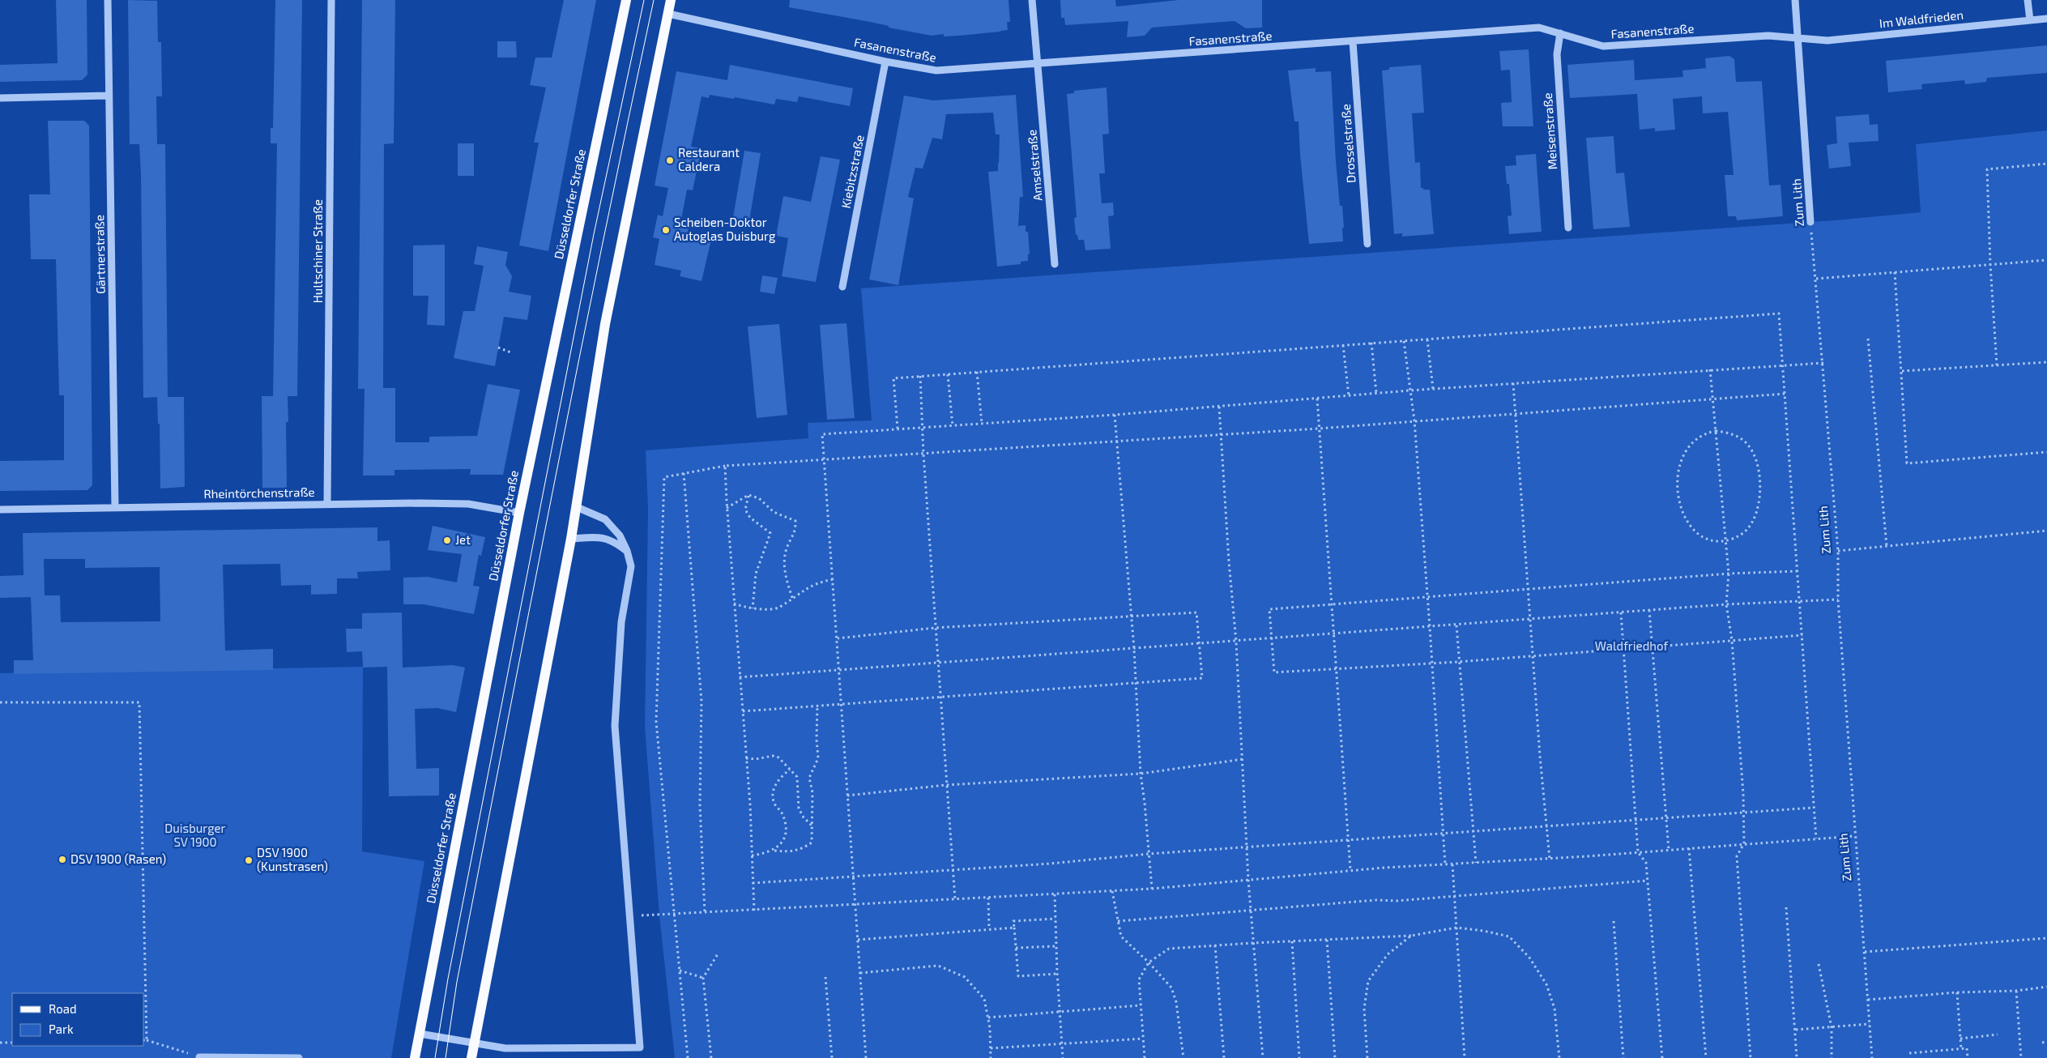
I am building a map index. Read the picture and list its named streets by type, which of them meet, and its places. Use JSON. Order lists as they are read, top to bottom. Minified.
{"streets":{"main road":["Düsseldorfer Straße"],"street":["Im Waldfrieden","Fasanenstraße","Meisenstraße","Drosselstraße","Amselstraße","Kiebitzstraße","Zum Lith","Hultschiner Straße","Gärtnerstraße","Rheintörchenstraße"]},"crossings":[["Im Waldfrieden","Fasanenstraße"],["Im Waldfrieden","Zum Lith"],["Fasanenstraße","Meisenstraße"],["Fasanenstraße","Drosselstraße"],["Fasanenstraße","Amselstraße"],["Fasanenstraße","Kiebitzstraße"],["Fasanenstraße","Zum Lith"],["Düsseldorfer Straße","Rheintörchenstraße"],["Hultschiner Straße","Rheintörchenstraße"],["Gärtnerstraße","Rheintörchenstraße"]],"parks":["Waldfriedhof","Duisburger SV 1900"],"places":["Restaurant Caldera","Scheiben-Doktor Autoglas Duisburg","Jet","DSV 1900 (Rasen)","DSV 1900 (Kunstrasen)"],"legend":["Road","Park"]}
